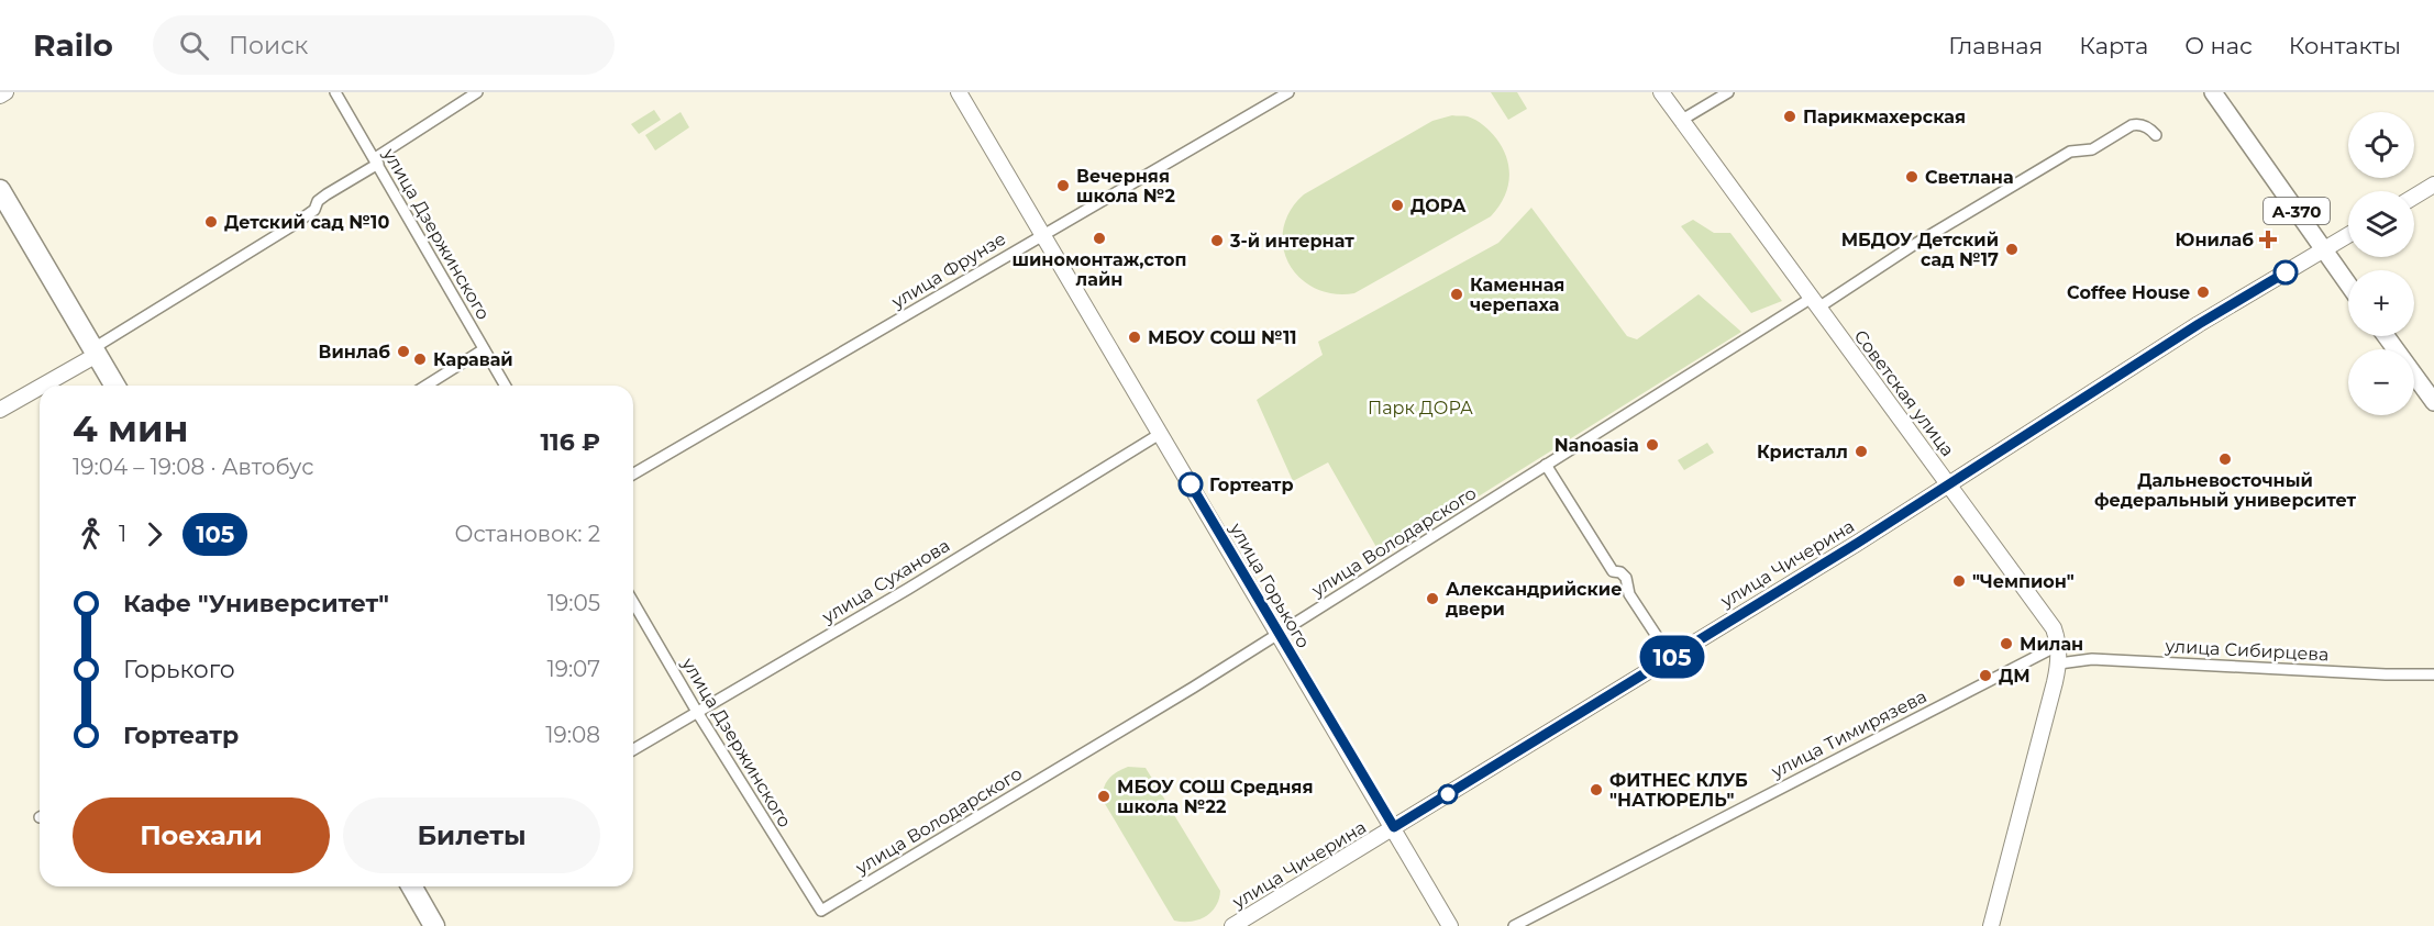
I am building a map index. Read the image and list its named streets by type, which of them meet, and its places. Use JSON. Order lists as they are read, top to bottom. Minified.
{"streets":{"main road":["А-370","Советская улица","улица Чичерина","улица Горького"],"street":["улица Дзержинского","улица Фрунзе","улица Володарского","улица Суханова","улица Сибирцева","улица Тимирязева"]},"crossings":[["А-370","улица Чичерина"],["улица Дзержинского","улица Володарского"],["улица Дзержинского","улица Суханова"],["улица Фрунзе","улица Горького"],["Советская улица","улица Володарского"],["Советская улица","улица Чичерина"],["Советская улица","улица Сибирцева"],["Советская улица","улица Тимирязева"],["улица Володарского","улица Горького"],["улица Чичерина","улица Горького"],["улица Суханова","улица Горького"]],"parks":["Парк ДОРА"],"places":{"other":["Парикмахерская","Светлана","Вечерняя школа №2","ДОРА","Детский сад №10","шиномонтаж,стоп лайн","3-й интернат","МБДОУ Детский сад №17","Coffee House","Каменная черепаха","МБОУ СОШ №11","Винлаб","Каравай","Nanoasia","Кристалл","Дальневосточный федеральный университет","Гортеатр","\"Чемпион\"","Александрийские двери","Милан","ДМ","ФИТНЕС КЛУБ \"НАТЮРЕЛЬ\"","МБОУ СОШ Средняя школа №22"],"health":["Юнилаб"]},"lines":["bus line 105"],"page":{"header":"Railo","search":"Поиск","nav":["Главная","Карта","О нас","Контакты"],"on_map":"105","map_buttons":["+","−"],"heading":["4 мин","19:04 – 19:08 · Автобус","116 ₽"],"legs":["1","105","Остановок: 2"],"list":[{"name":"Кафе \"Университет\"","value":"19:05"},{"name":"Горького","value":"19:07"},{"name":"Гортеатр","value":"19:08"}],"buttons":["Поехали","Билеты"]}}
